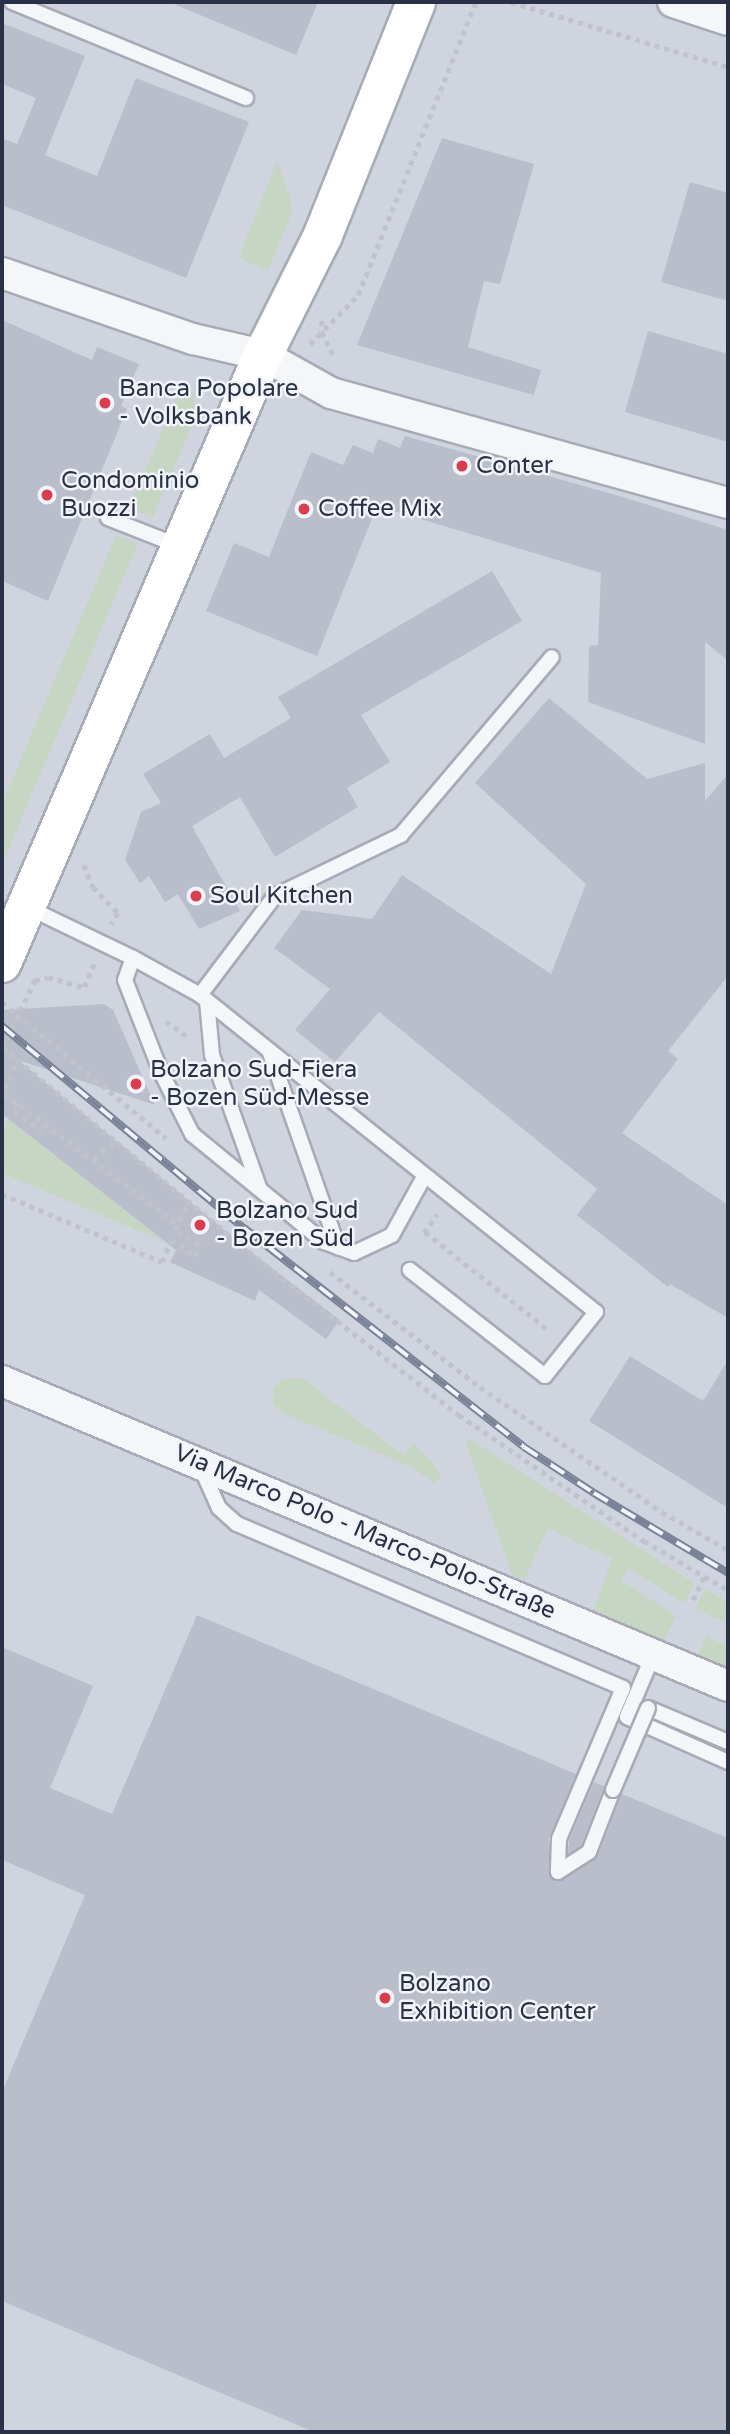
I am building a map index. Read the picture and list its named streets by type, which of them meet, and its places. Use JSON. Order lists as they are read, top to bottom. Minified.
{"streets":{"street":["Via Marco Polo - Marco-Polo-Straße"]},"places":["Banca Popolare - Volksbank","Conter","Condominio Buozzi","Coffee Mix","Soul Kitchen","Bolzano Sud-Fiera - Bozen Süd-Messe","Bolzano Sud - Bozen Süd","Bolzano Exhibition Center"]}
